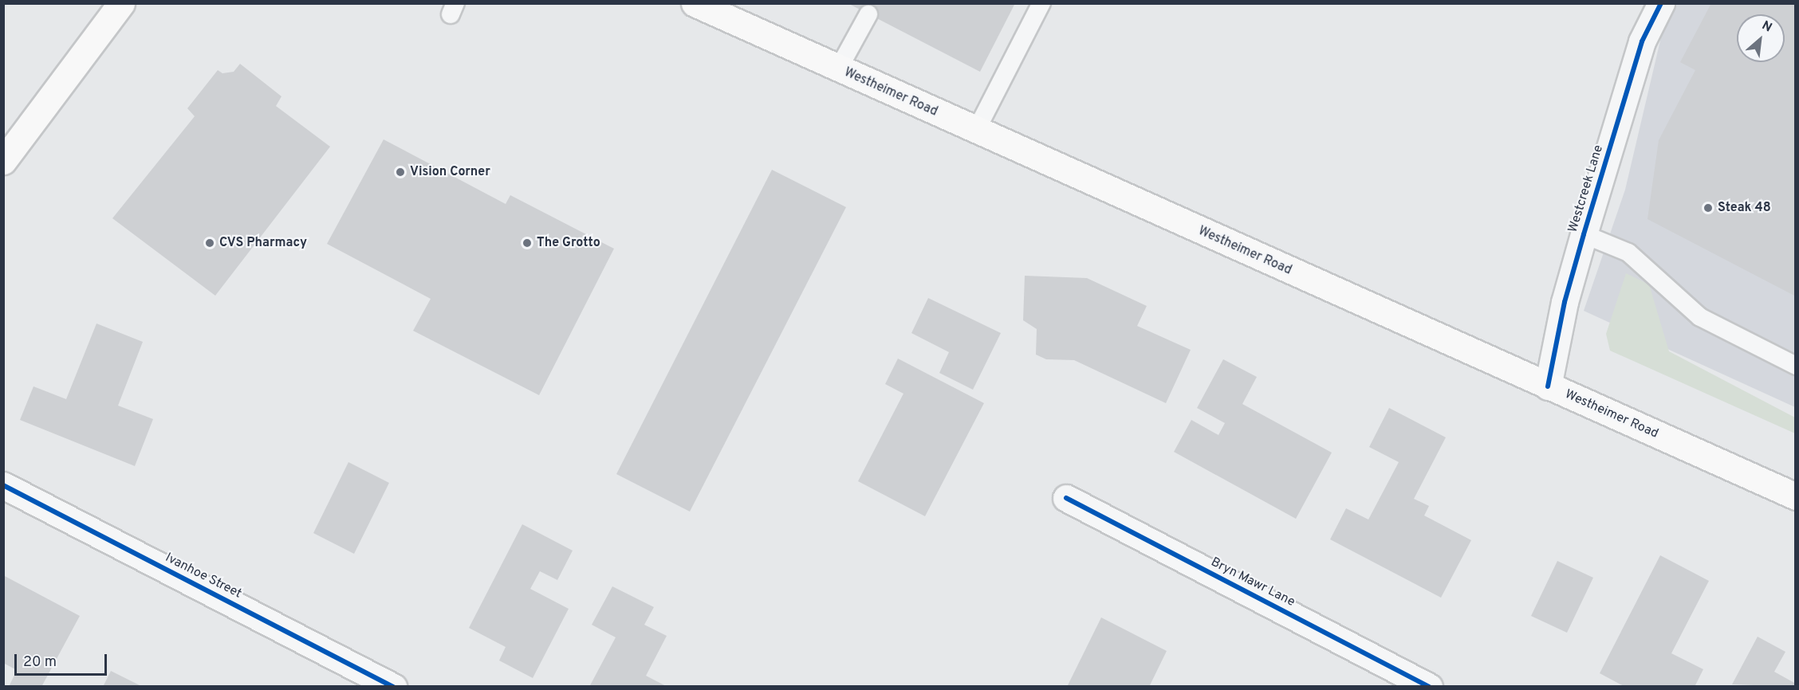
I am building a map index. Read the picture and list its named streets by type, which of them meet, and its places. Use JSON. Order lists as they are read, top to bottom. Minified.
{"streets":{"main road":["Westheimer Road"],"street":["Westcreek Lane","Ivanhoe Street","Bryn Mawr Lane"]},"crossings":[["Westheimer Road","Westcreek Lane"]],"places":["Vision Corner","Steak 48","CVS Pharmacy","The Grotto"],"scale_bar":"20 m","north":"top right"}
